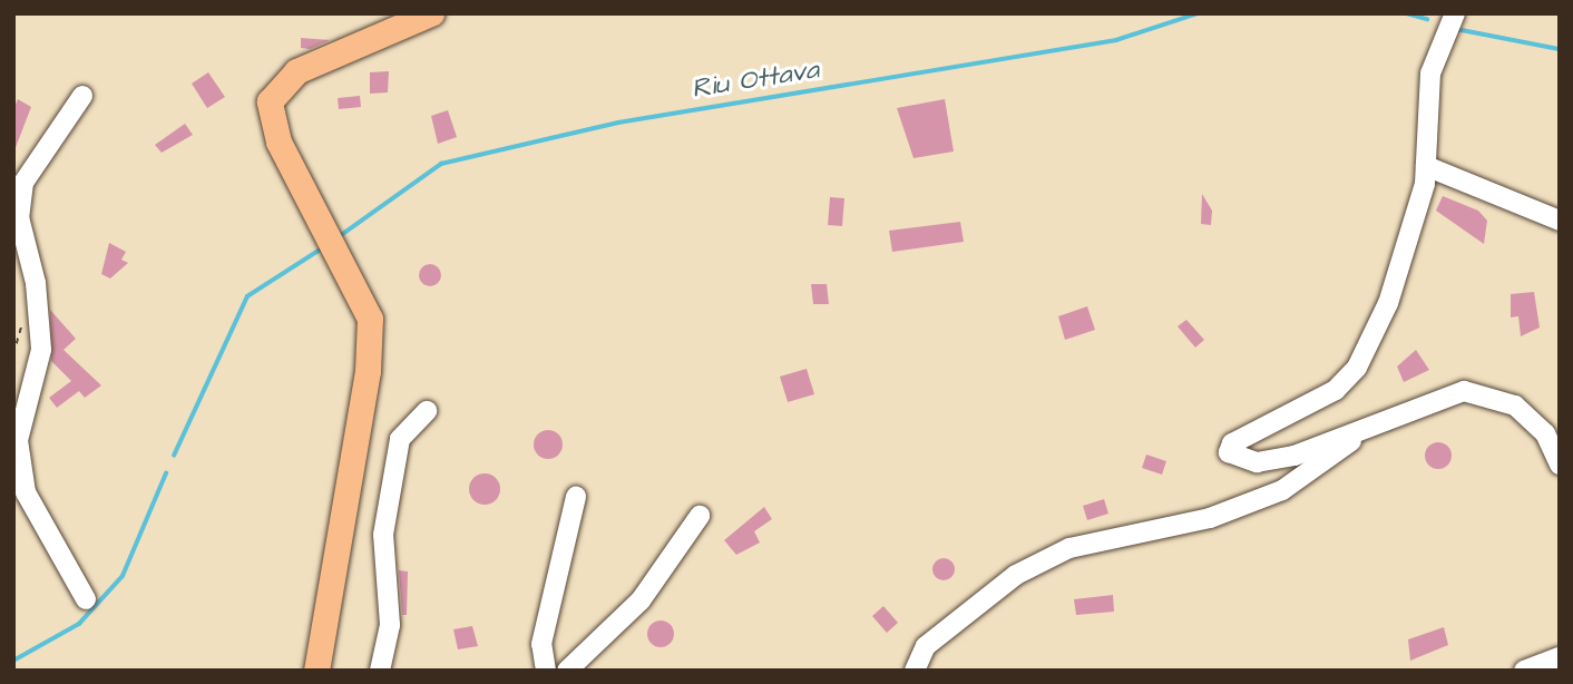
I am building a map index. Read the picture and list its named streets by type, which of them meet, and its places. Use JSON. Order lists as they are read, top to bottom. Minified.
{"water":["Riu Ottava"]}
